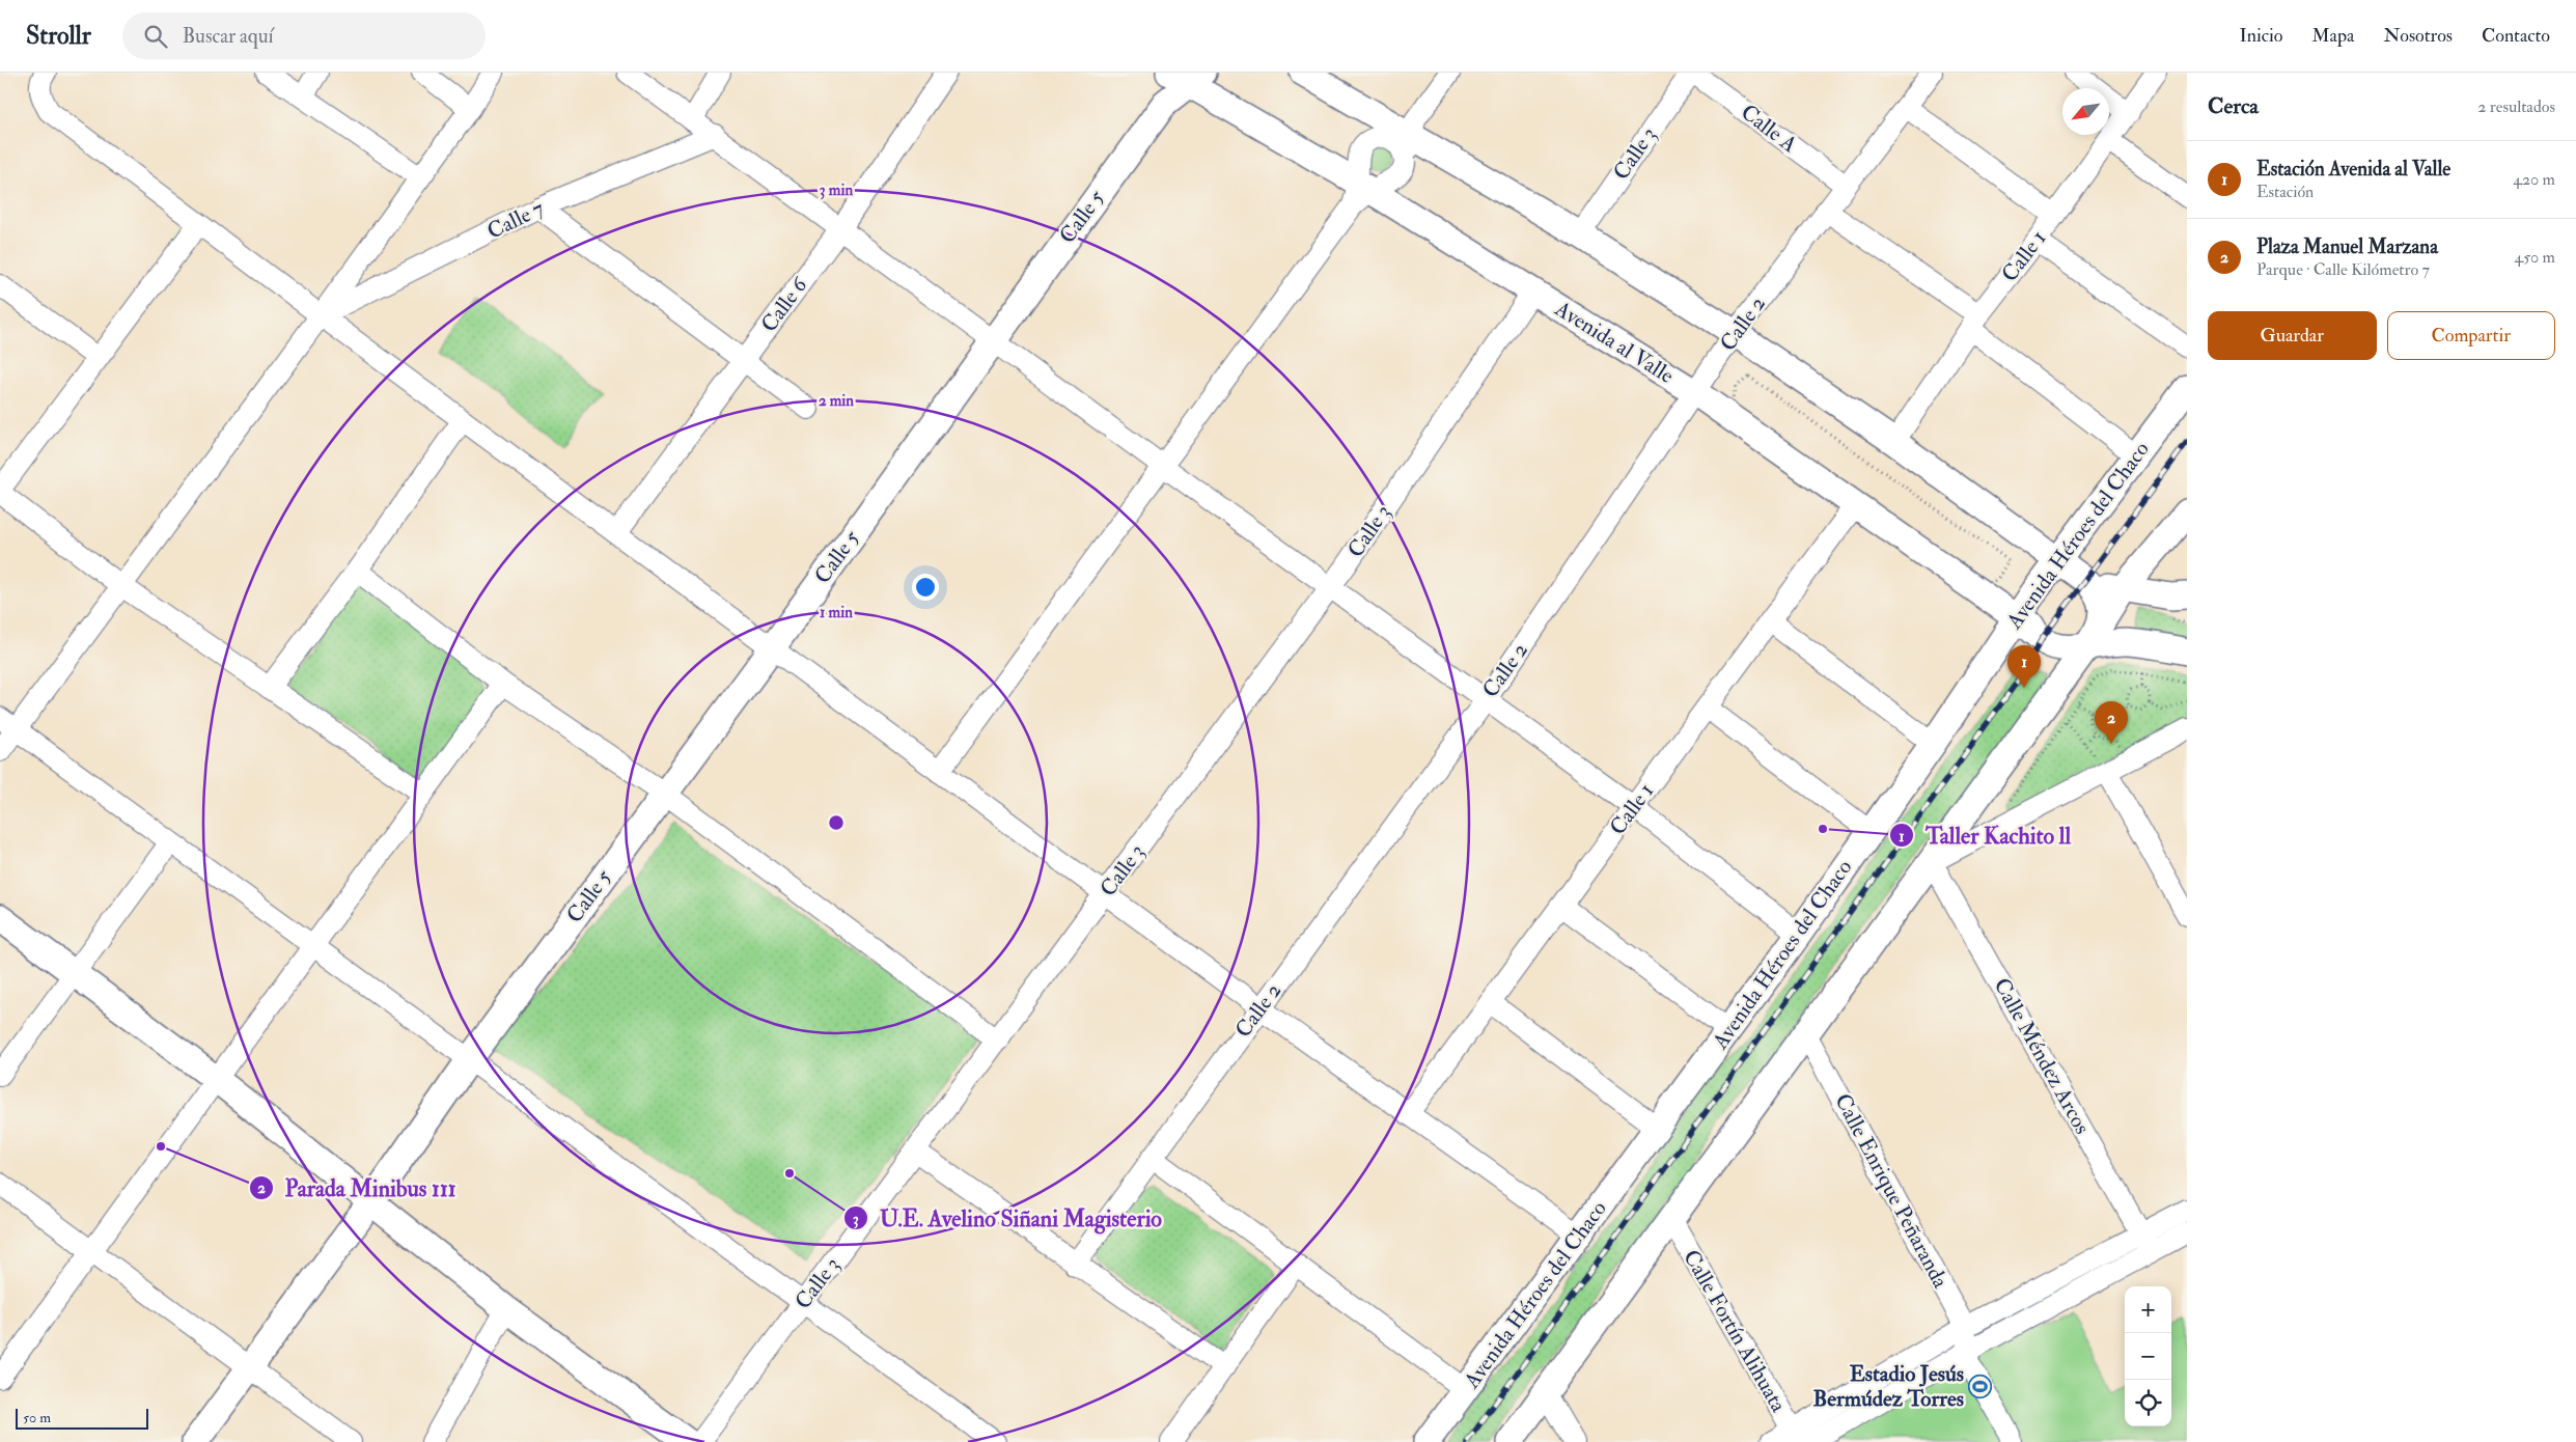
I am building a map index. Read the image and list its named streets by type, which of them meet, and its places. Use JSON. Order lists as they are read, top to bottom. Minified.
{"streets":{"main road":["Calle 5","Avenida al Valle","Avenida Héroes del Chaco"],"street":["Calle A","Calle 3","Calle 7","Calle 1","Calle 6","Calle 2","Calle Méndez Arcos","Calle Enrique Peñaranda","Calle Fortín Alihuata"]},"crossings":[["Calle A","Calle 3"],["Calle A","Calle 2"],["Calle 3","Avenida al Valle"],["Calle 5","Avenida al Valle"],["Calle 1","Avenida al Valle"],["Calle 2","Avenida al Valle"],["Avenida al Valle","Avenida Héroes del Chaco"]],"places":{"other":["Taller Kachito ll","Parada Minibus 111","U.E. Avelino Siñani Magisterio"],"sports":["Estadio Jesús Bermúdez Torres"]},"scale_bar":"50 m","north":"bottom left","page":{"header":"Strollr","search":"Buscar aquí","nav":["Inicio","Mapa","Nosotros","Contacto"],"heading":["Cerca","2 resultados"],"list":[{"mark":"1","name":"Estación Avenida al Valle","note":"Estación","value":"420 m"},{"mark":"2","name":"Plaza Manuel Marzana","note":"Parque · Calle Kilómetro 7","value":"450 m"}],"buttons":["Guardar","Compartir"],"pins":["1","2"],"map_buttons":["+","−"],"scale":"50 m"},"rings":["3 min","2 min","1 min"]}
